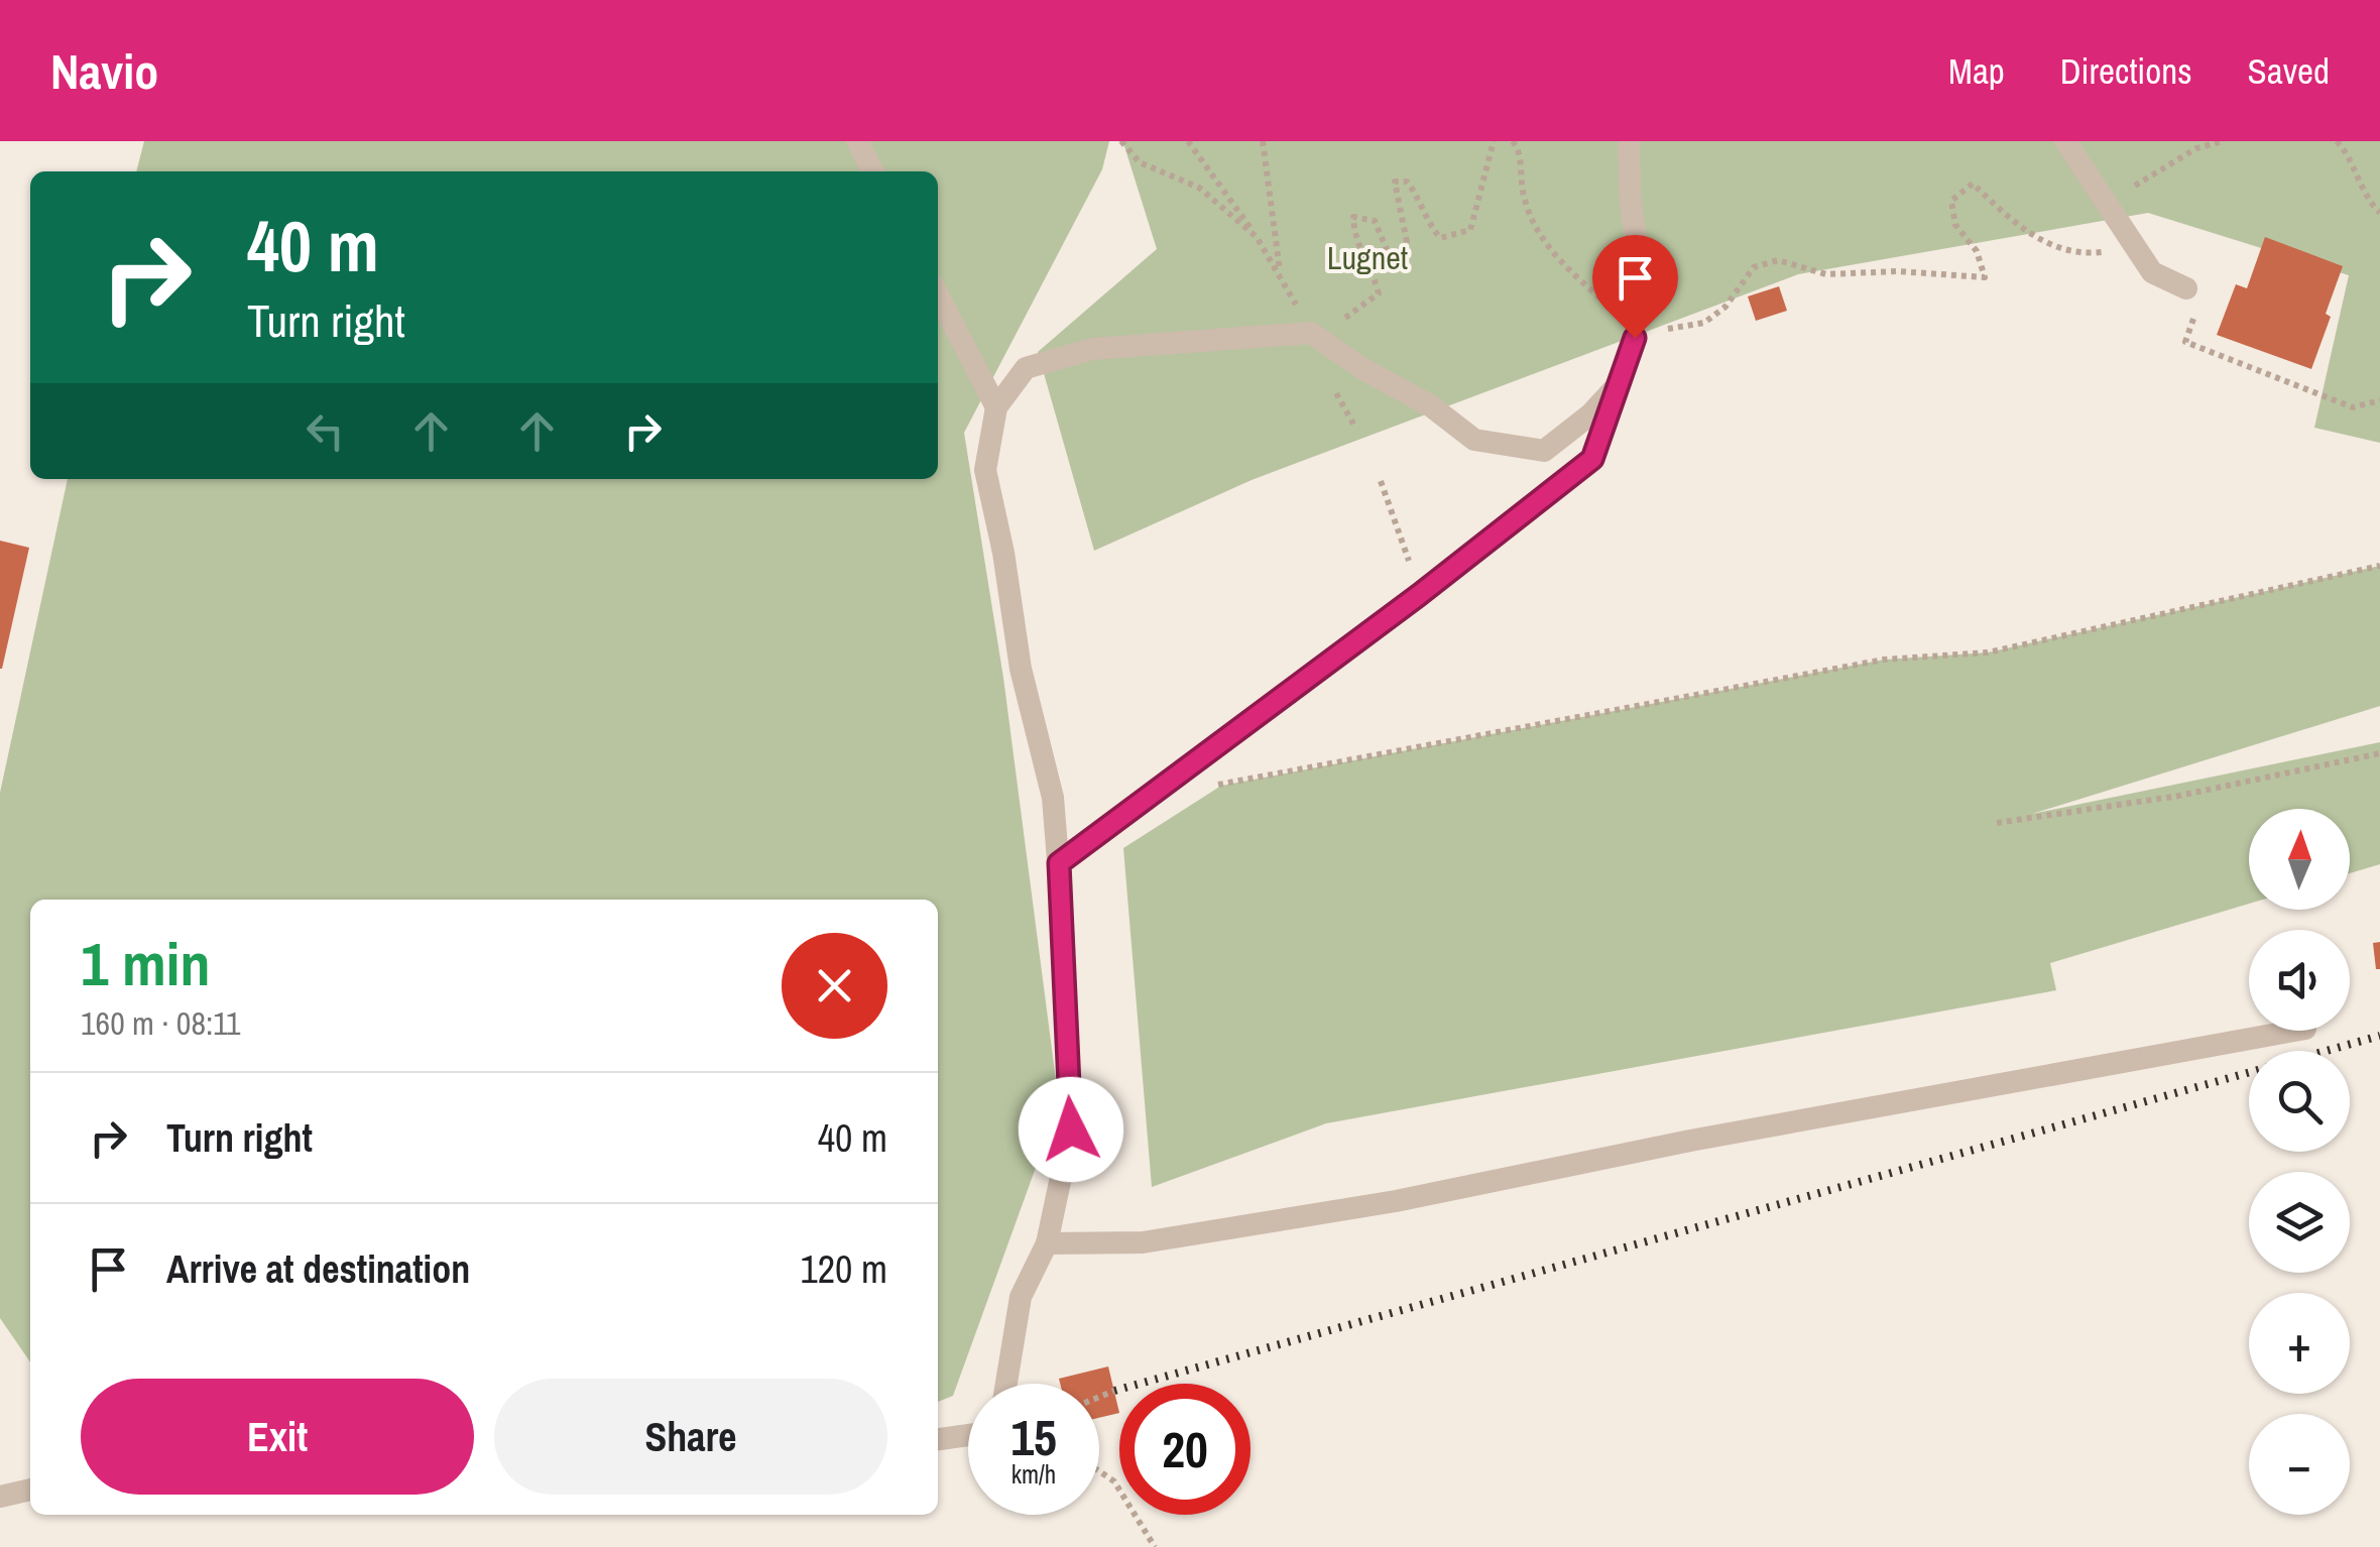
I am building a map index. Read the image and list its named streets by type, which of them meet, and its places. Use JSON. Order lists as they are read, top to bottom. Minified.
{"parks":["Lugnet"],"north":"top","page":{"header":"Navio","nav":["Map","Directions","Saved"],"turn":["40 m","Turn right"],"map_buttons":["+","−"],"heading":["1 min","160 m · 08:11"],"list":[{"name":"Turn right","value":"40 m"},{"name":"Arrive at destination","value":"120 m"}],"buttons":["Exit","Share"],"speed":"15 km/h","limit":"20"}}
